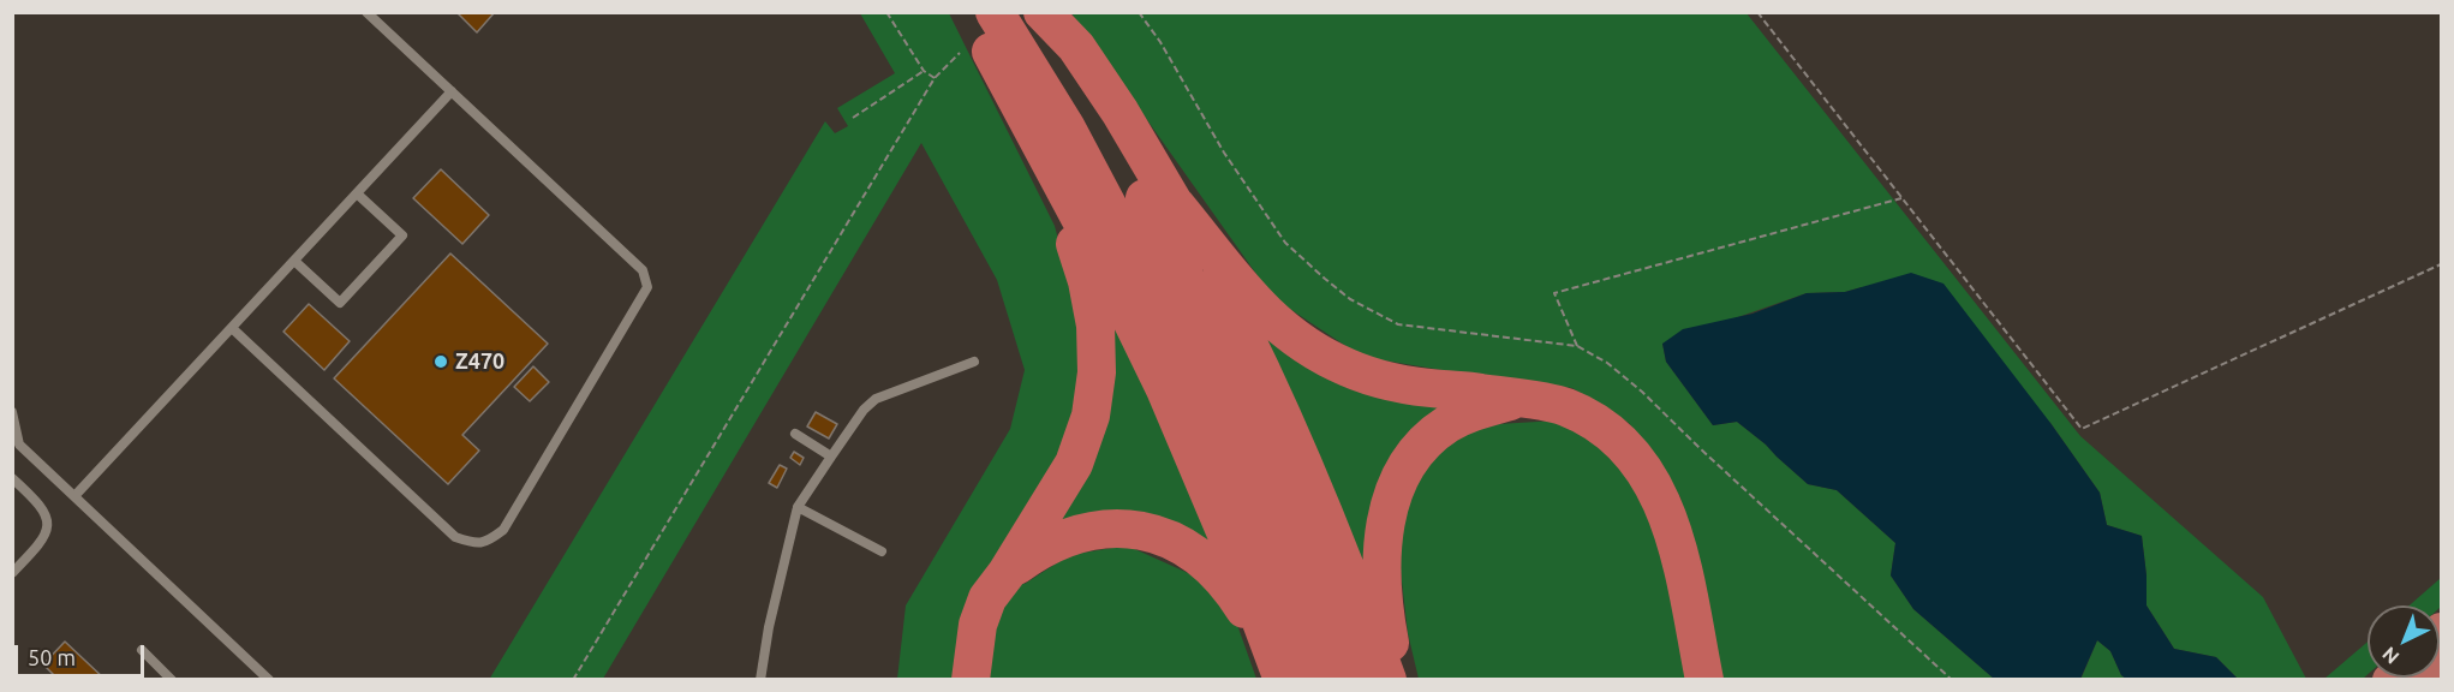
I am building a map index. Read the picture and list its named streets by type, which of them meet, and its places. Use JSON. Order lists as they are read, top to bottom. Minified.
{"places":["Z470"],"scale_bar":"50 m","north":"bottom left"}
